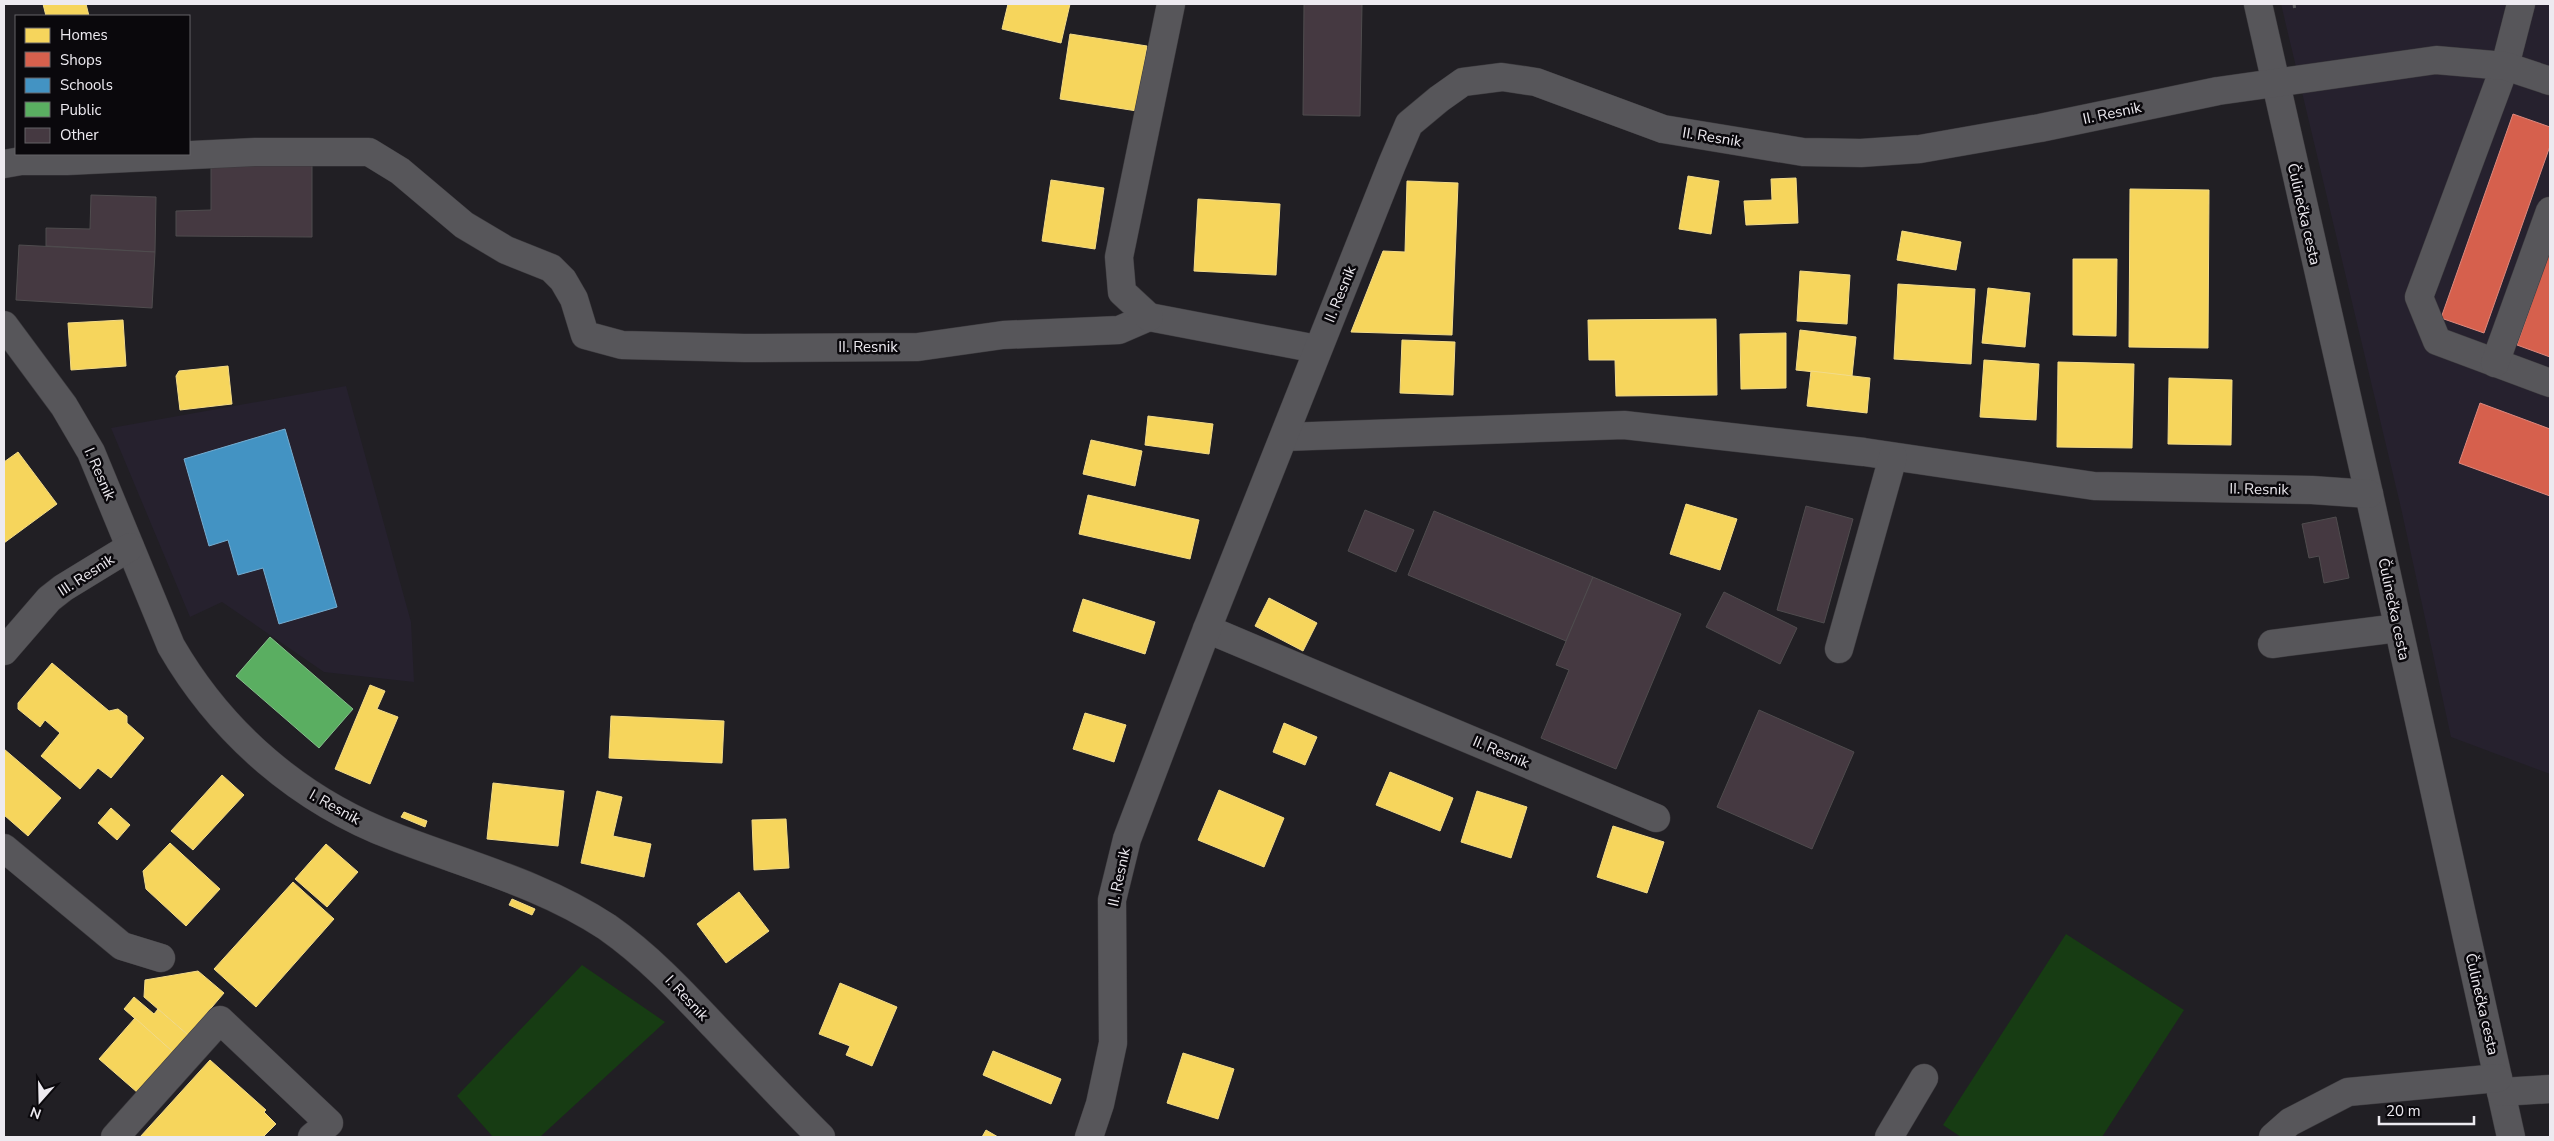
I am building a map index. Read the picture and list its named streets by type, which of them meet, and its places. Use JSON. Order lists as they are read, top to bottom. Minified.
{"streets":{"street":["II. Resnik","Čulinečka cesta","I. Resnik","III. Resnik"]},"crossings":[["II. Resnik","Čulinečka cesta"],["I. Resnik","III. Resnik"]],"legend":["Homes","Shops","Schools","Public","Other"],"scale_bar":"20 m","north":"bottom"}
